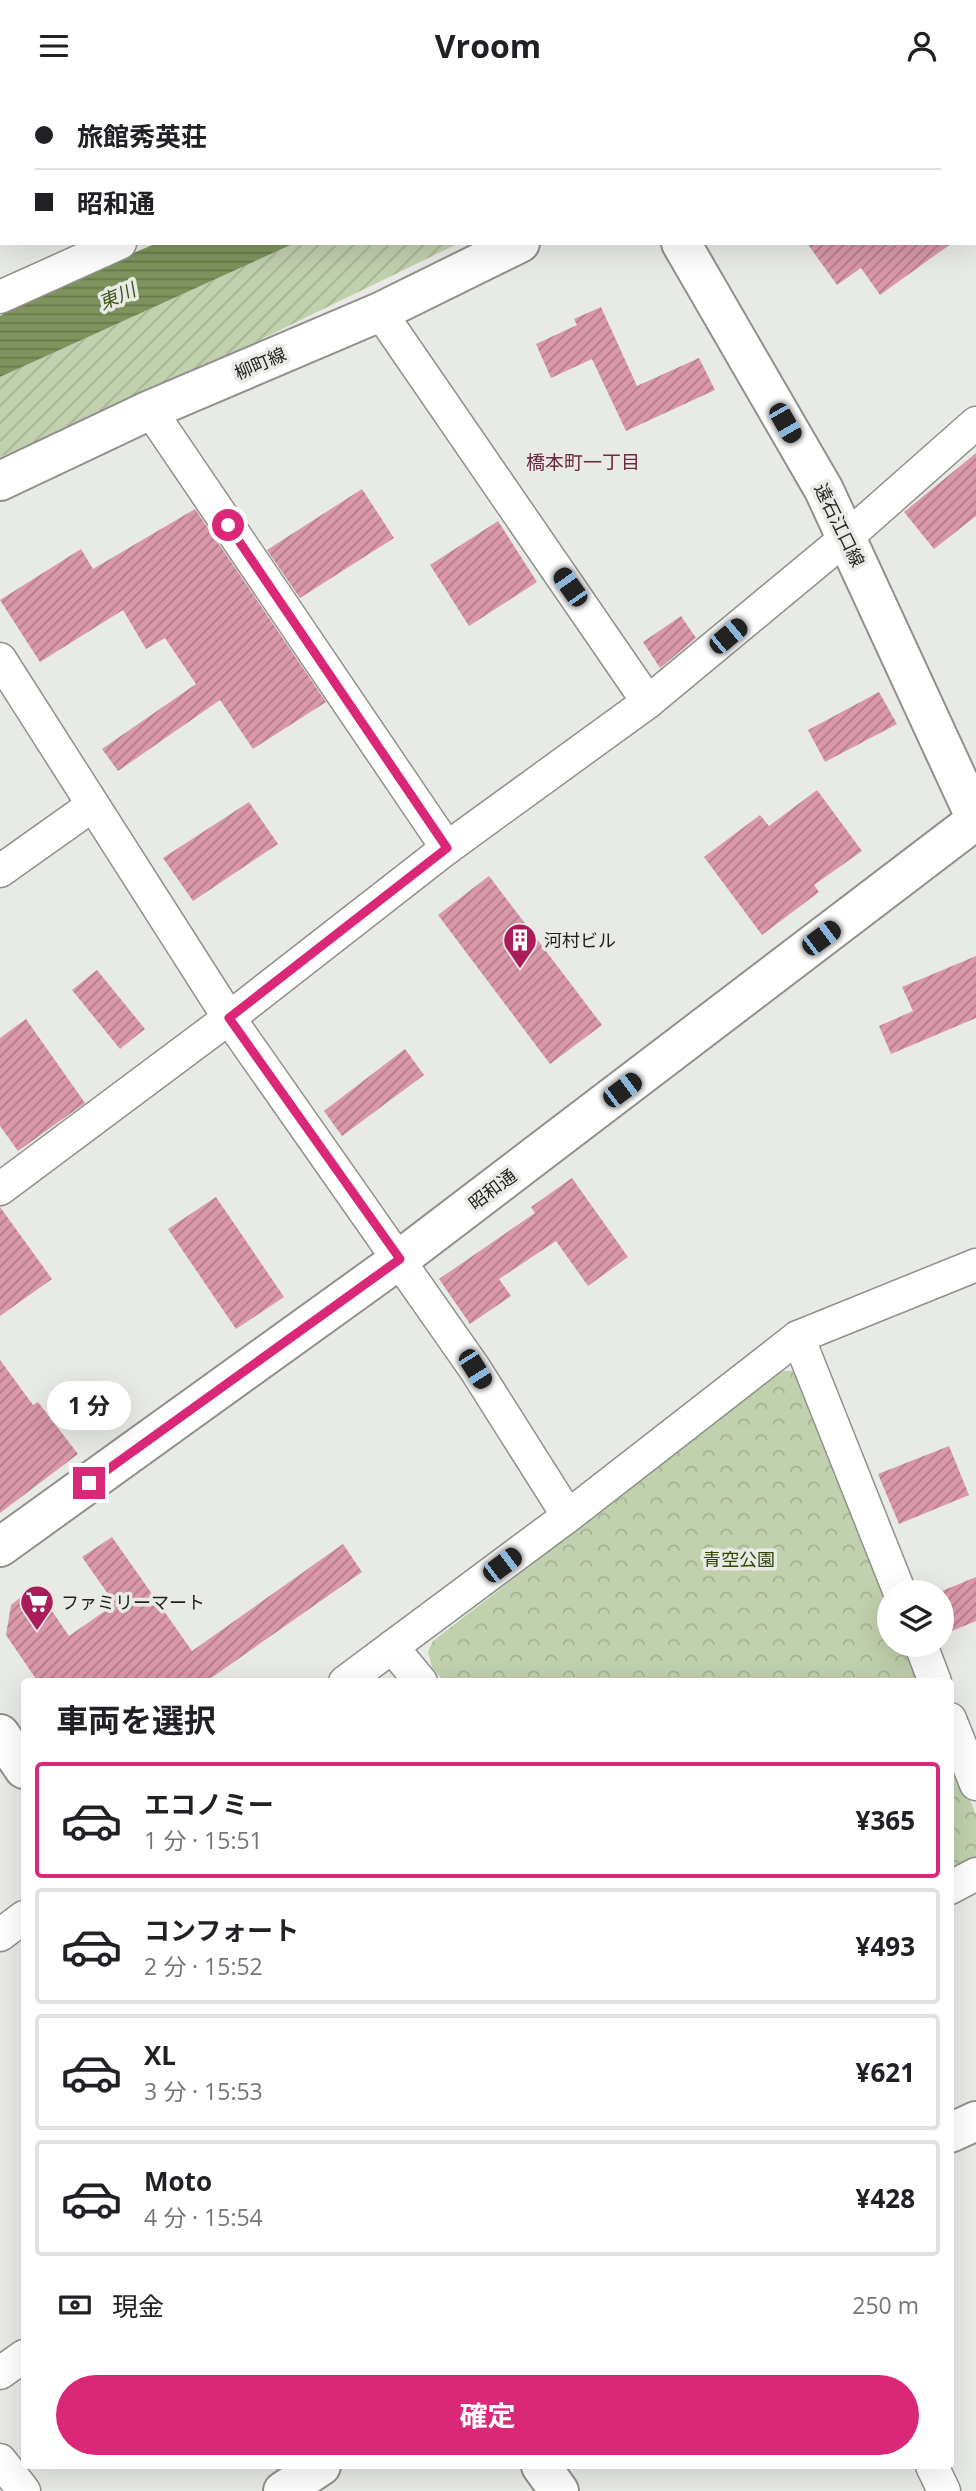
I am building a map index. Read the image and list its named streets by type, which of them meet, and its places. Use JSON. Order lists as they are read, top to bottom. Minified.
{"streets":{"street":["柳町線","遠石江口線","昭和通"]},"crossings":[["遠石江口線","昭和通"]],"districts":["橋本町一丁目"],"water":["東川"],"parks":["青空公園"],"places":{"building":["河村ビル"],"supermarket":["ファミリーマート"]},"page":{"header":"Vroom","banner":["旅館秀英荘","昭和通"],"bubble":"1 分","heading":"車両を選択","list":[{"name":"エコノミー","note":"1 分 · 15:51","value":"¥365"},{"name":"コンフォート","note":"2 分 · 15:52","value":"¥493"},{"name":"XL","note":"3 分 · 15:53","value":"¥621"},{"name":"Moto","note":"4 分 · 15:54","value":"¥428"}],"pay":["現金","250 m"],"buttons":"確定"}}
